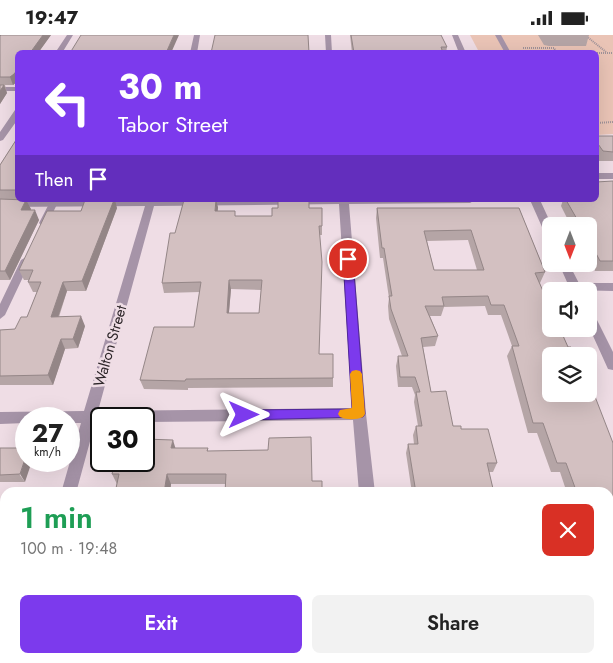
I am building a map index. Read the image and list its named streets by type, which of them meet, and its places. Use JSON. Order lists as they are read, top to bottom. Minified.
{"streets":{"street":["Walton Street"]},"north":"bottom","page":{"status":"19:47","turn":["30 m","Tabor Street"],"then":"Then","speed":"27 km/h","limit":"30","heading":["1 min","100 m · 19:48"],"buttons":["Exit","Share"]}}
